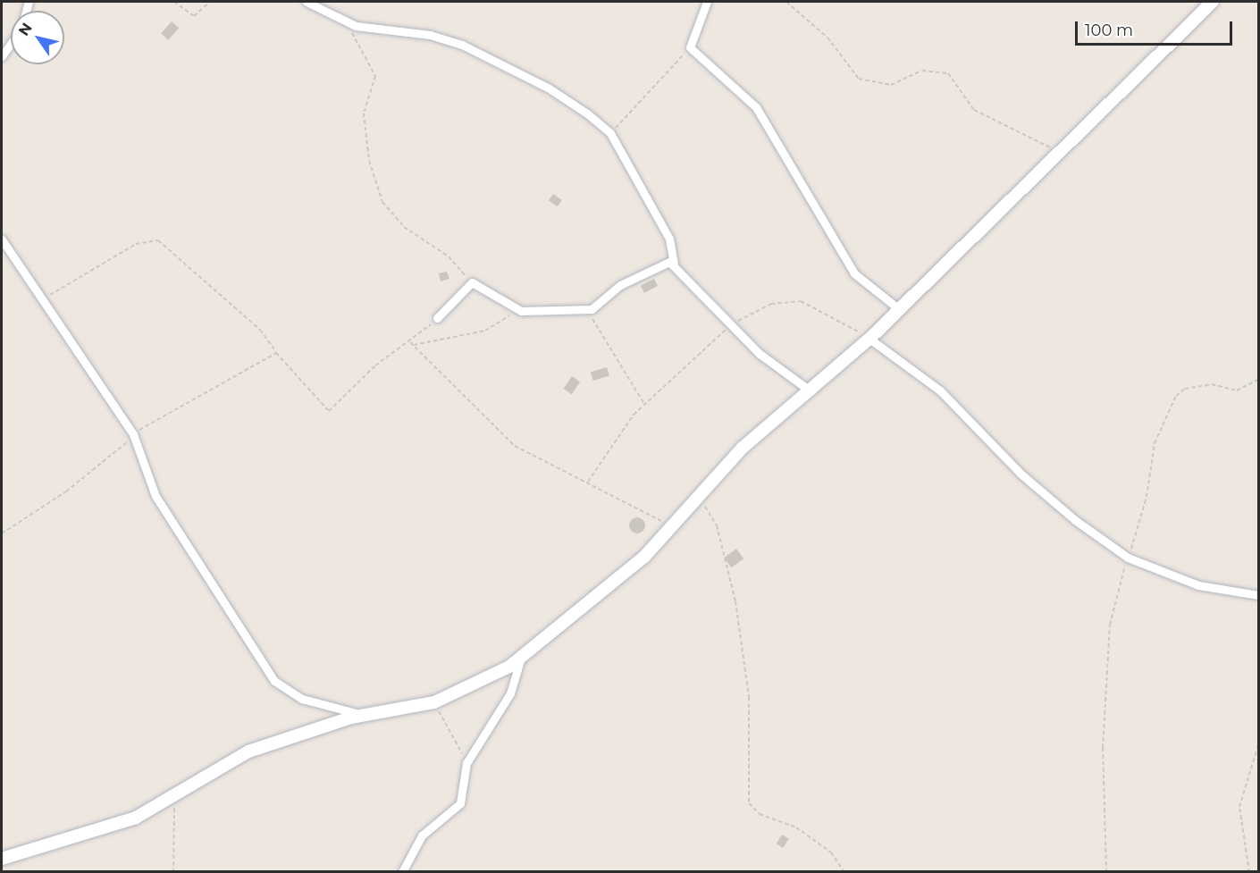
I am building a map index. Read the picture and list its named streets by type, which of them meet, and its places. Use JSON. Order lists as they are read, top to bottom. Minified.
{"scale_bar":"100 m","north":"top left"}
